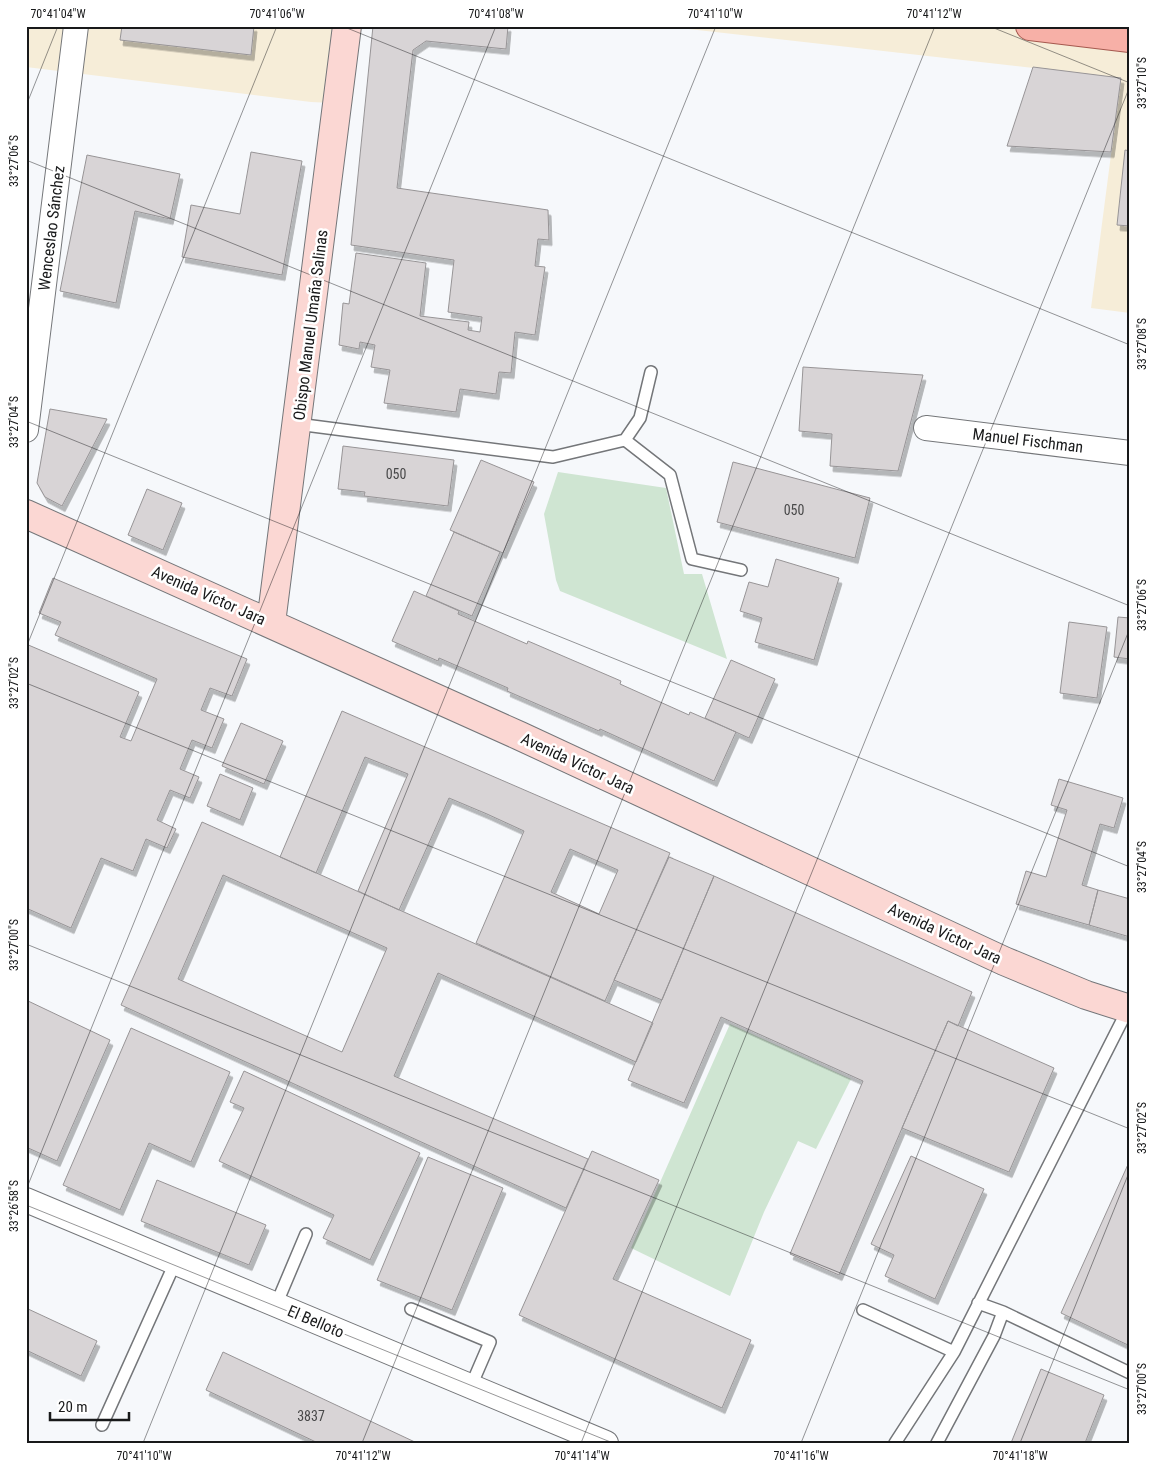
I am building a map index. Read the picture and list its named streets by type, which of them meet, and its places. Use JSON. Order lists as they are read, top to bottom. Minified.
{"streets":{"main road":["Obispo Manuel Umaña Salinas","Avenida Víctor Jara"],"street":["Wenceslao Sánchez","Manuel Fischman","El Belloto"]},"crossings":[["Obispo Manuel Umaña Salinas","Avenida Víctor Jara"]],"house_numbers":["050","050","3837"],"scale_bar":"20 m","coordinates":["70°41'04\"W","70°41'06\"W","70°41'08\"W","70°41'10\"W","70°41'12\"W","33°27'10\"S","33°27'06\"S","33°27'08\"S","33°27'04\"S","33°27'02\"S","33°27'00\"S","33°26'58\"S","70°41'14\"W","70°41'16\"W","70°41'18\"W"]}
